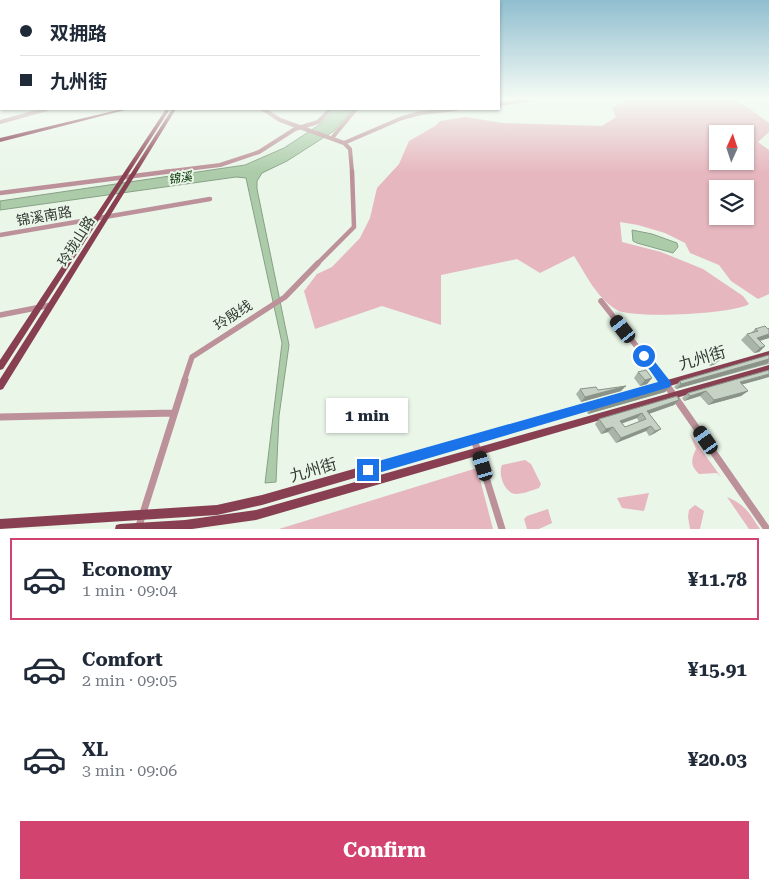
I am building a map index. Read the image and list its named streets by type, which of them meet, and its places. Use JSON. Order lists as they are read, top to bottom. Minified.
{"streets":{"main road":["玲珑山路","九州街"],"street":["锦溪南路","玲殷线"]},"crossings":[["锦溪南路","玲珑山路"],["玲殷线","九州街"]],"water":["锦溪"],"north":"top","page":{"banner":["双拥路","九州街"],"bubble":"1 min","list":[{"name":"Economy","note":"1 min · 09:04","value":"¥11.78"},{"name":"Comfort","note":"2 min · 09:05","value":"¥15.91"},{"name":"XL","note":"3 min · 09:06","value":"¥20.03"}],"buttons":"Confirm"}}
